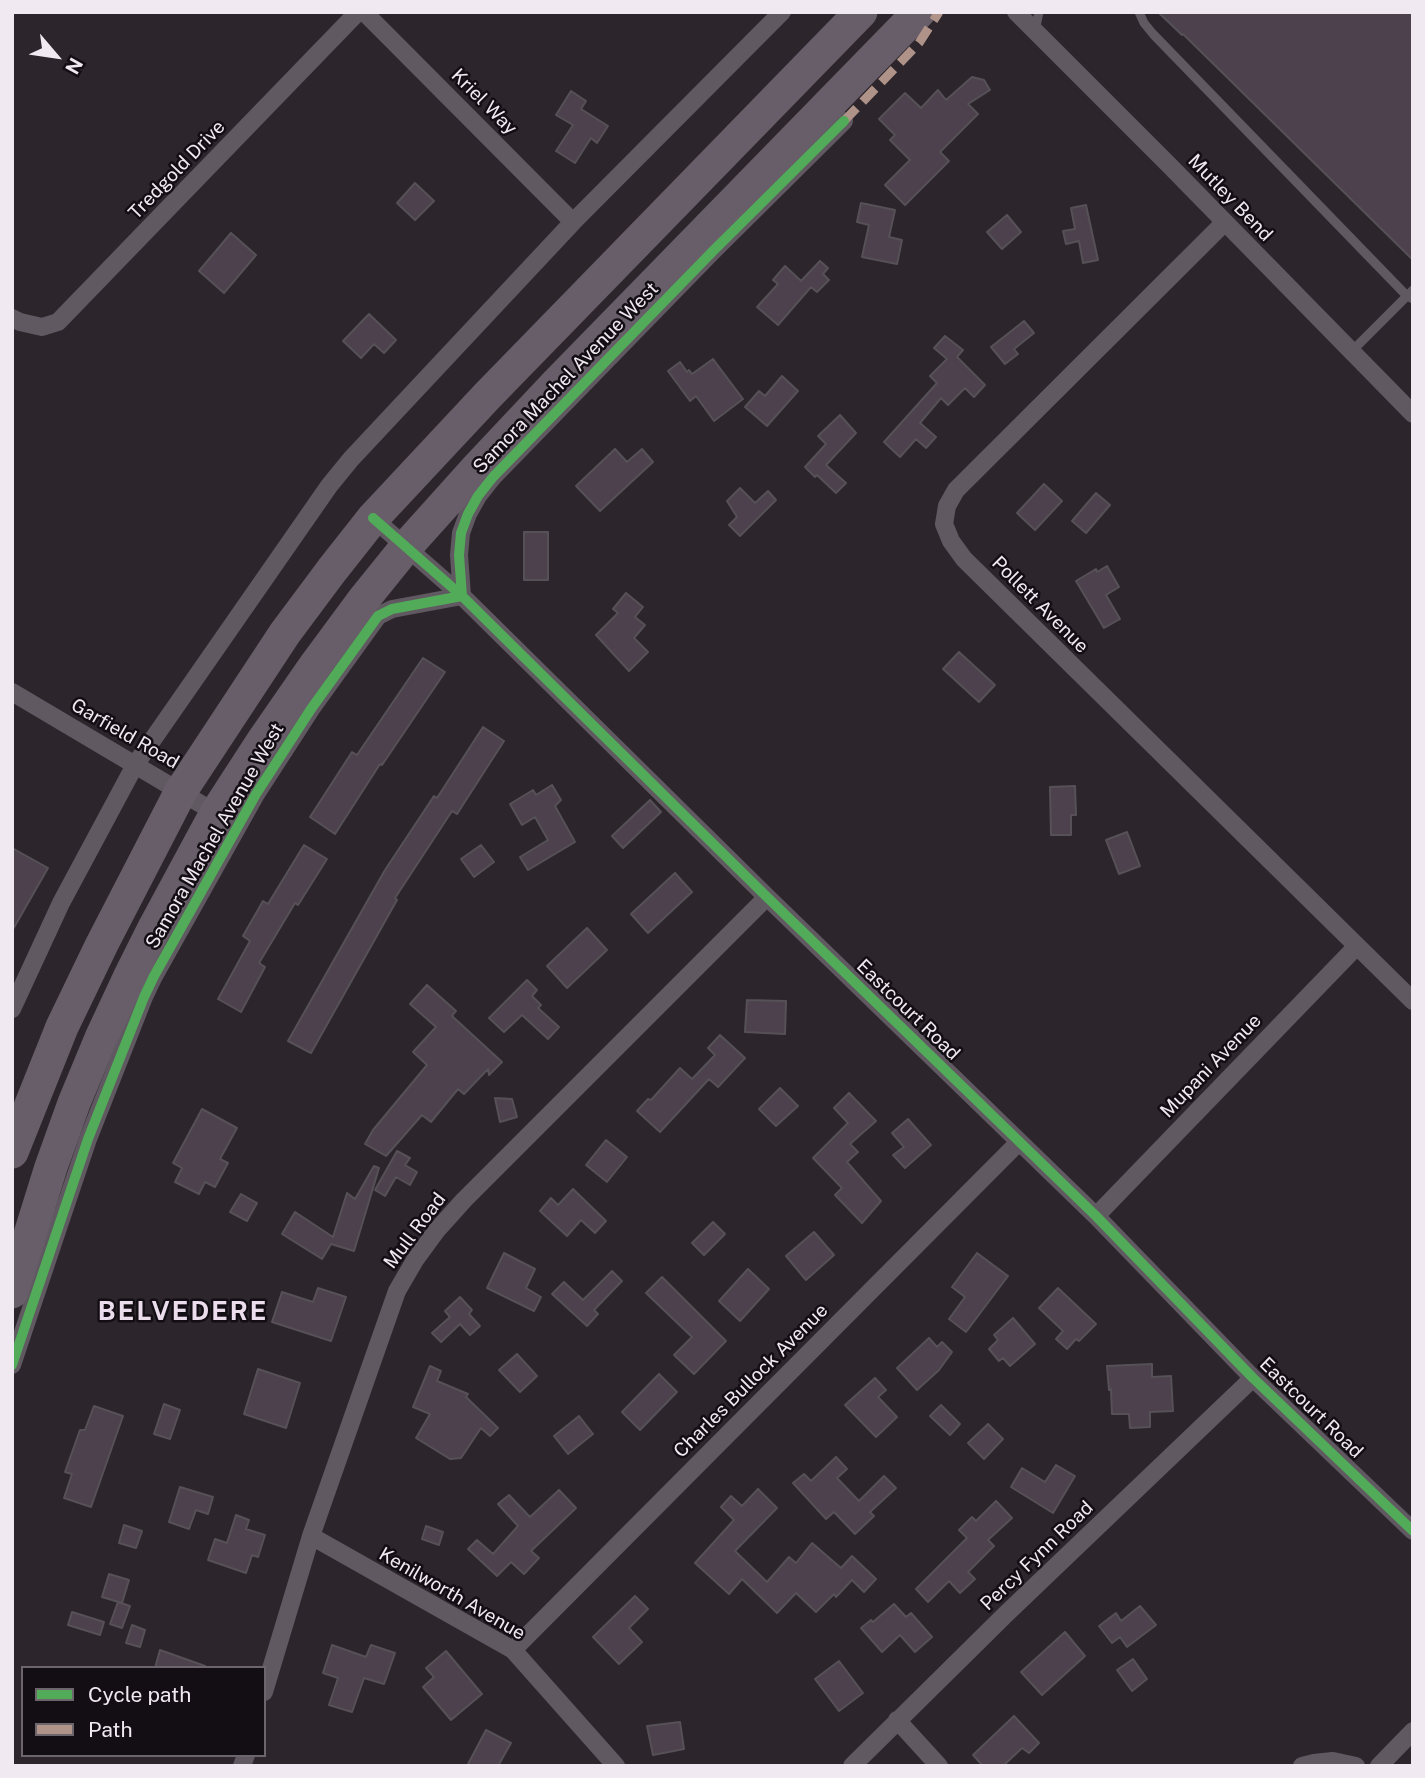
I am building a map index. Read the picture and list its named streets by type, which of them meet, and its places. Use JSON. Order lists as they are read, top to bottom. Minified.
{"streets":{"highway":["Samora Machel Avenue West"],"street":["Kriel Way","Tredgold Drive","Mutley Bend","Pollett Avenue","Garfield Road","Eastcourt Road","Mupani Avenue","Mull Road","Charles Bullock Avenue","Percy Fynn Road","Kenilworth Avenue"]},"crossings":[["Mutley Bend","Pollett Avenue"],["Samora Machel Avenue West","Garfield Road"],["Samora Machel Avenue West","Eastcourt Road"],["Pollett Avenue","Mupani Avenue"],["Eastcourt Road","Mupani Avenue"],["Eastcourt Road","Mull Road"],["Eastcourt Road","Charles Bullock Avenue"],["Eastcourt Road","Percy Fynn Road"],["Mull Road","Kenilworth Avenue"],["Charles Bullock Avenue","Kenilworth Avenue"]],"districts":["BELVEDERE"],"legend":["Cycle path","Path"],"north":"bottom right"}
